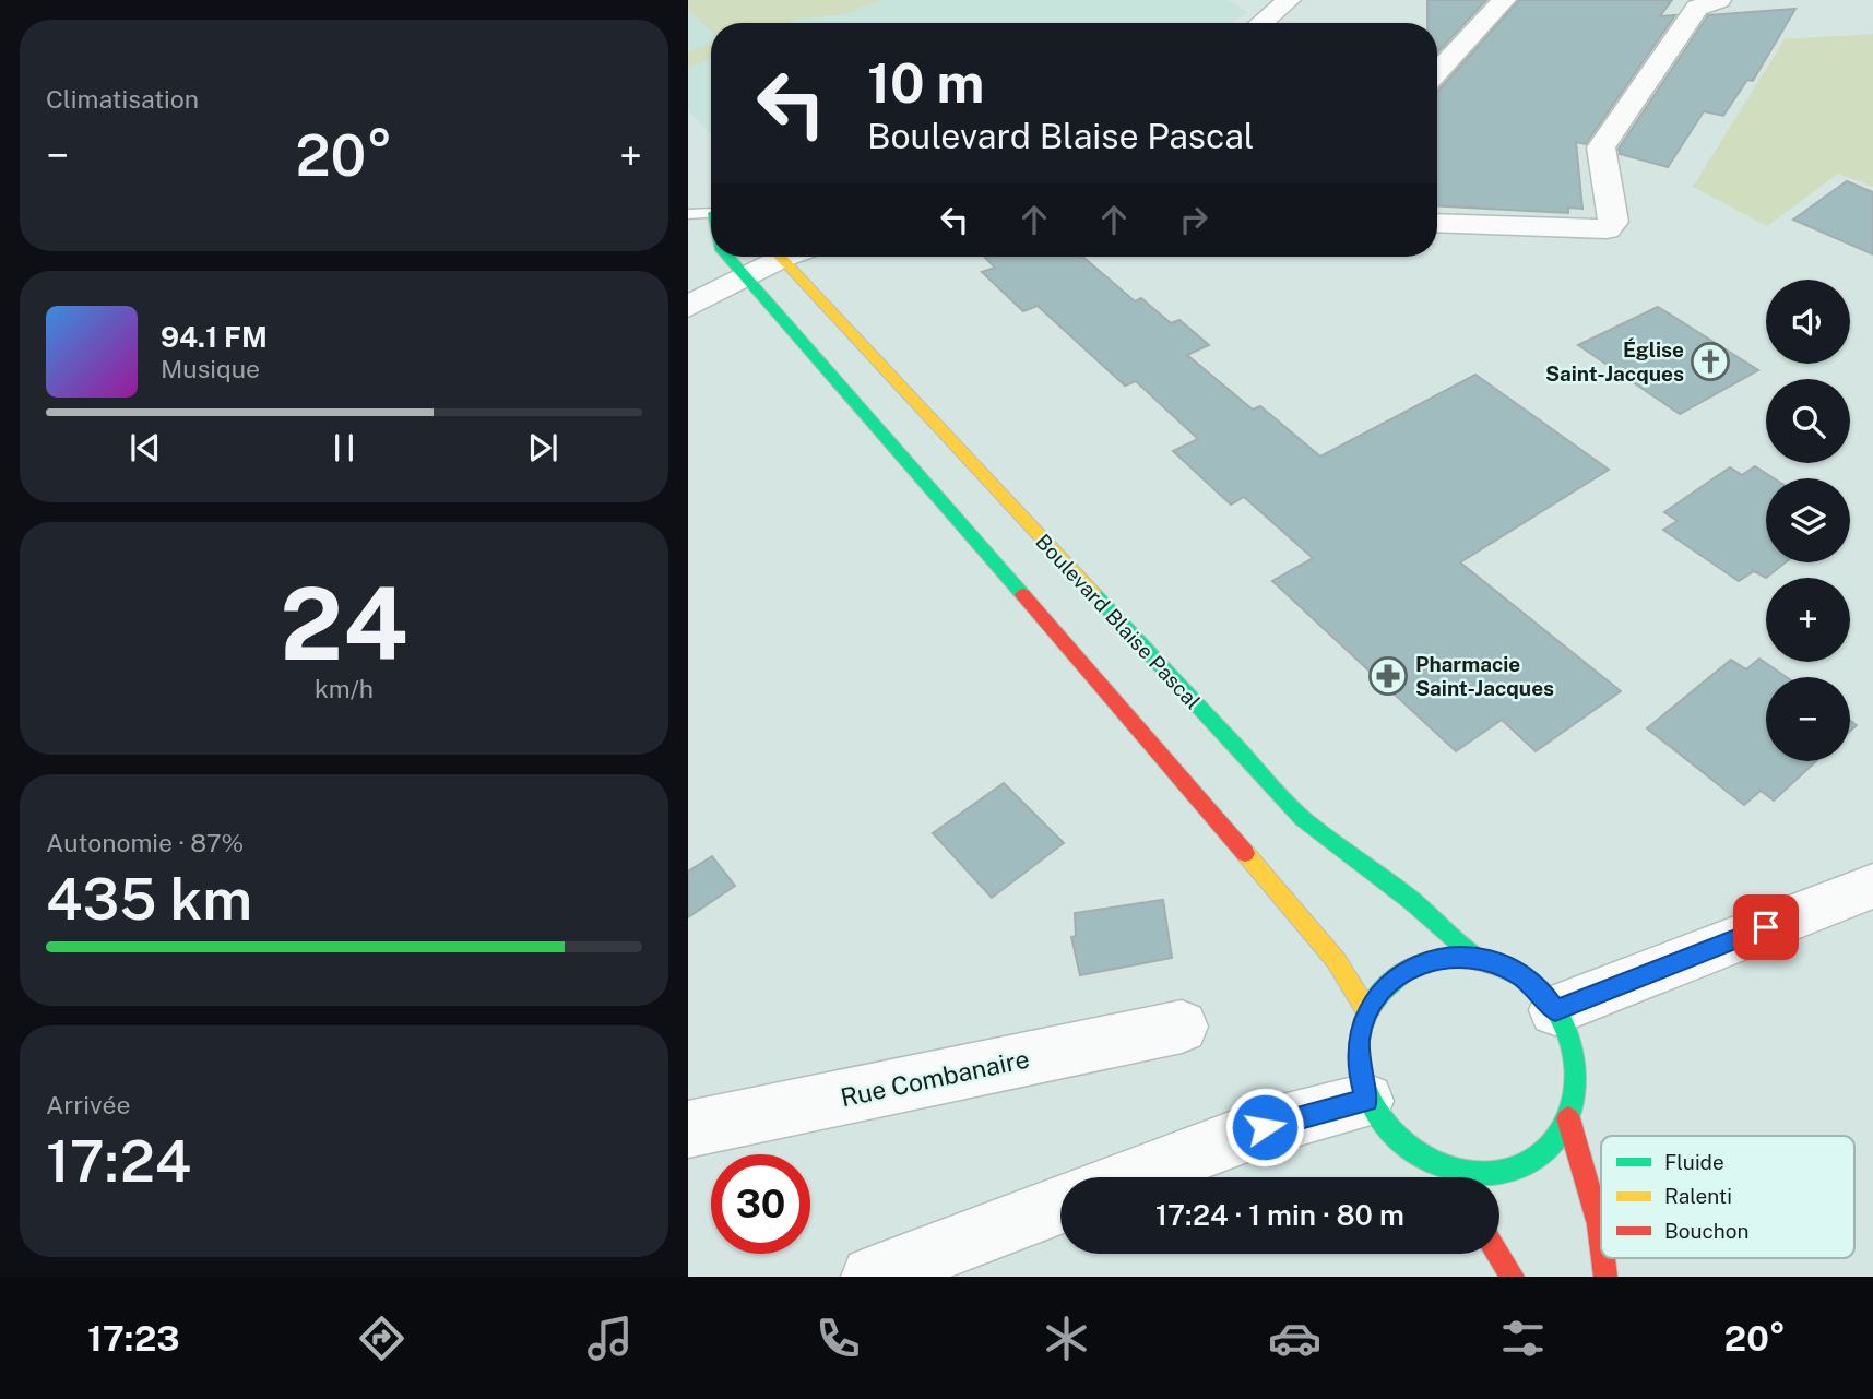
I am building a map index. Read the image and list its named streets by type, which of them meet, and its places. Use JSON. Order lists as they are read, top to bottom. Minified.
{"streets":{"street":["Boulevard Blaise Pascal","Rue Combanaire"]},"places":{"church":["Église Saint-Jacques"],"pharmacy":["Pharmacie Saint-Jacques"]},"legend":["Fluide","Ralenti","Bouchon"],"page":{"tile":["Climatisation",["24","km/h"],["Autonomie · 87%","435 km"],["Arrivée","17:24"]],"turn":["10 m","Boulevard Blaise Pascal"],"heat":["−","20°","+"],"map_buttons":["+","−"],"song":["94.1 FM","Musique"],"limit":"30","trip":"17:24 · 1 min · 80 m","tabs":["17:23","20°"]}}
